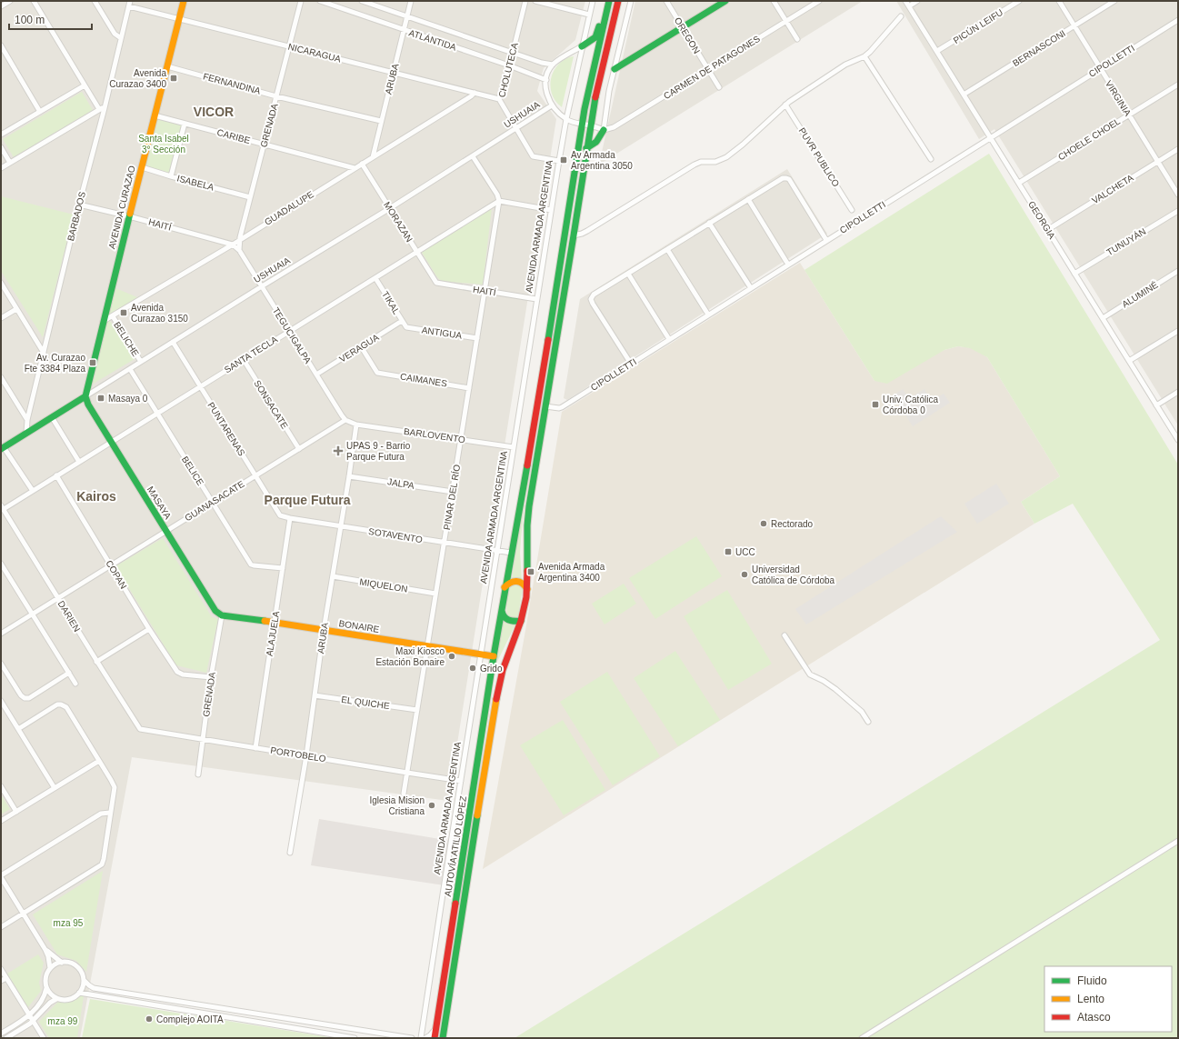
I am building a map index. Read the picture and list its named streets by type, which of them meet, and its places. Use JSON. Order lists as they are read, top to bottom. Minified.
{"streets":{"main road":["USHUAIA","AVENIDA CURAZAO","MASAYA","BONAIRE","AUTOVÍA ATILIO LÓPEZ"],"street":["PICÚN LEIFU","OREGON","ATLÁNTIDA","BERNASCONI","NICARAGUA","CIPOLLETTI","CARMEN DE PATAGONES","CHOLUTECA","ARUBA","FERNANDINA","VIRGINIA","GRENADA","CARIBE","CHOELE CHOEL","PUVR PUBLICO","ISABELA","VALCHETA","GUADALUPE","BARBADOS","GEORGIA","MORAZAN","HAITÍ","AVENIDA ARMADA ARGENTINA","TUNUYÁN","ALUMINÉ","TIKAL","ANTIGUA","TEGUCIGALPA","BELICHE","VERAGUA","SANTA TECLA","CAIMANES","SONSACATE","PUNTARENAS","BARLOVENTO","BELICE","JALPA","PINAR DEL RÍO","GUANASACATE","SOTAVENTO","COPAN","MIQUELON","DARIEN","ALAJUELA","EL QUICHE","PORTOBELO"]},"crossings":[["PICÚN LEIFU","GEORGIA"],["OREGON","CARMEN DE PATAGONES"],["ATLÁNTIDA","CHOLUTECA"],["ATLÁNTIDA","ARUBA"],["BERNASCONI","VIRGINIA"],["BERNASCONI","GEORGIA"],["NICARAGUA","CHOLUTECA"],["NICARAGUA","ARUBA"],["NICARAGUA","GRENADA"],["NICARAGUA","AVENIDA CURAZAO"],["NICARAGUA","GUADALUPE"],["NICARAGUA","BARBADOS"],["CIPOLLETTI","VIRGINIA"],["CIPOLLETTI","GEORGIA"],["CHOLUTECA","USHUAIA"],["CHOLUTECA","AVENIDA ARMADA ARGENTINA"],["ARUBA","FERNANDINA"],["ARUBA","GUADALUPE"],["ARUBA","BARLOVENTO"],["ARUBA","JALPA"],["ARUBA","SOTAVENTO"],["ARUBA","MIQUELON"],["ARUBA","BONAIRE"],["ARUBA","EL QUICHE"],["ARUBA","PORTOBELO"],["FERNANDINA","GRENADA"],["FERNANDINA","AVENIDA CURAZAO"],["VIRGINIA","CHOELE CHOEL"],["VIRGINIA","VALCHETA"],["USHUAIA","AVENIDA CURAZAO"],["USHUAIA","BARBADOS"],["USHUAIA","MORAZAN"],["USHUAIA","TEGUCIGALPA"],["USHUAIA","BELICHE"],["USHUAIA","PUNTARENAS"],["USHUAIA","BELICE"],["USHUAIA","MASAYA"],["GRENADA","CARIBE"],["GRENADA","ISABELA"],["GRENADA","GUADALUPE"],["GRENADA","HAITÍ"],["GRENADA","TEGUCIGALPA"],["GRENADA","MASAYA"],["GRENADA","COPAN"],["GRENADA","BONAIRE"],["GRENADA","PORTOBELO"],["CARIBE","AVENIDA CURAZAO"],["CARIBE","GUADALUPE"],["CHOELE CHOEL","GEORGIA"],["ISABELA","AVENIDA CURAZAO"],["VALCHETA","GEORGIA"],["AVENIDA CURAZAO","GUADALUPE"],["AVENIDA CURAZAO","HAITÍ"],["AVENIDA CURAZAO","MASAYA"],["GUADALUPE","MORAZAN"],["GUADALUPE","HAITÍ"],["GUADALUPE","BELICHE"],["BARBADOS","HAITÍ"],["GEORGIA","TUNUYÁN"],["GEORGIA","ALUMINÉ"],["MORAZAN","HAITÍ"],["MORAZAN","SANTA TECLA"],["HAITÍ","AVENIDA ARMADA ARGENTINA"],["HAITÍ","TEGUCIGALPA"],["HAITÍ","PINAR DEL RÍO"],["AVENIDA ARMADA ARGENTINA","BARLOVENTO"],["AVENIDA ARMADA ARGENTINA","SOTAVENTO"],["AVENIDA ARMADA ARGENTINA","BONAIRE"],["AVENIDA ARMADA ARGENTINA","PORTOBELO"],["TIKAL","ANTIGUA"],["TIKAL","VERAGUA"],["TIKAL","SANTA TECLA"],["ANTIGUA","PINAR DEL RÍO"],["TEGUCIGALPA","VERAGUA"],["TEGUCIGALPA","SANTA TECLA"],["TEGUCIGALPA","GUANASACATE"],["VERAGUA","CAIMANES"],["SANTA TECLA","SONSACATE"],["SANTA TECLA","PUNTARENAS"],["SANTA TECLA","BELICE"],["SANTA TECLA","PINAR DEL RÍO"],["SANTA TECLA","MASAYA"],["SANTA TECLA","COPAN"],["SANTA TECLA","DARIEN"],["CAIMANES","PINAR DEL RÍO"],["SONSACATE","GUANASACATE"],["PUNTARENAS","GUANASACATE"],["PUNTARENAS","SOTAVENTO"],["BARLOVENTO","PINAR DEL RÍO"],["BELICE","GUANASACATE"],["BELICE","ALAJUELA"],["JALPA","PINAR DEL RÍO"],["PINAR DEL RÍO","SOTAVENTO"],["PINAR DEL RÍO","MIQUELON"],["PINAR DEL RÍO","BONAIRE"],["PINAR DEL RÍO","EL QUICHE"],["PINAR DEL RÍO","PORTOBELO"],["GUANASACATE","MASAYA"],["GUANASACATE","COPAN"],["GUANASACATE","DARIEN"],["MASAYA","BONAIRE"],["SOTAVENTO","ALAJUELA"],["DARIEN","PORTOBELO"],["BONAIRE","ALAJUELA"],["BONAIRE","AUTOVÍA ATILIO LÓPEZ"],["ALAJUELA","PORTOBELO"]],"districts":["VICOR","Kairos","Parque Futura"],"parks":["Santa Isabel 3° Sección","mza 95","mza 99"],"places":{"transit":["Avenida Curazao 3400","Av Armada Argentina 3050","Avenida Curazao 3150","Av. Curazao Fte 3384 Plaza","Masaya 0","Univ. Católica Córdoba 0","UCC","Avenida Armada Argentina 3400"],"health":["UPAS 9 - Barrio Parque Futura"],"other":["Rectorado","Universidad Católica de Córdoba","Maxi Kiosco Estación Bonaire","Grido","Iglesia Mision Cristiana","Complejo AOITA"]},"legend":["Fluido","Lento","Atasco"],"scale_bar":"100 m"}
